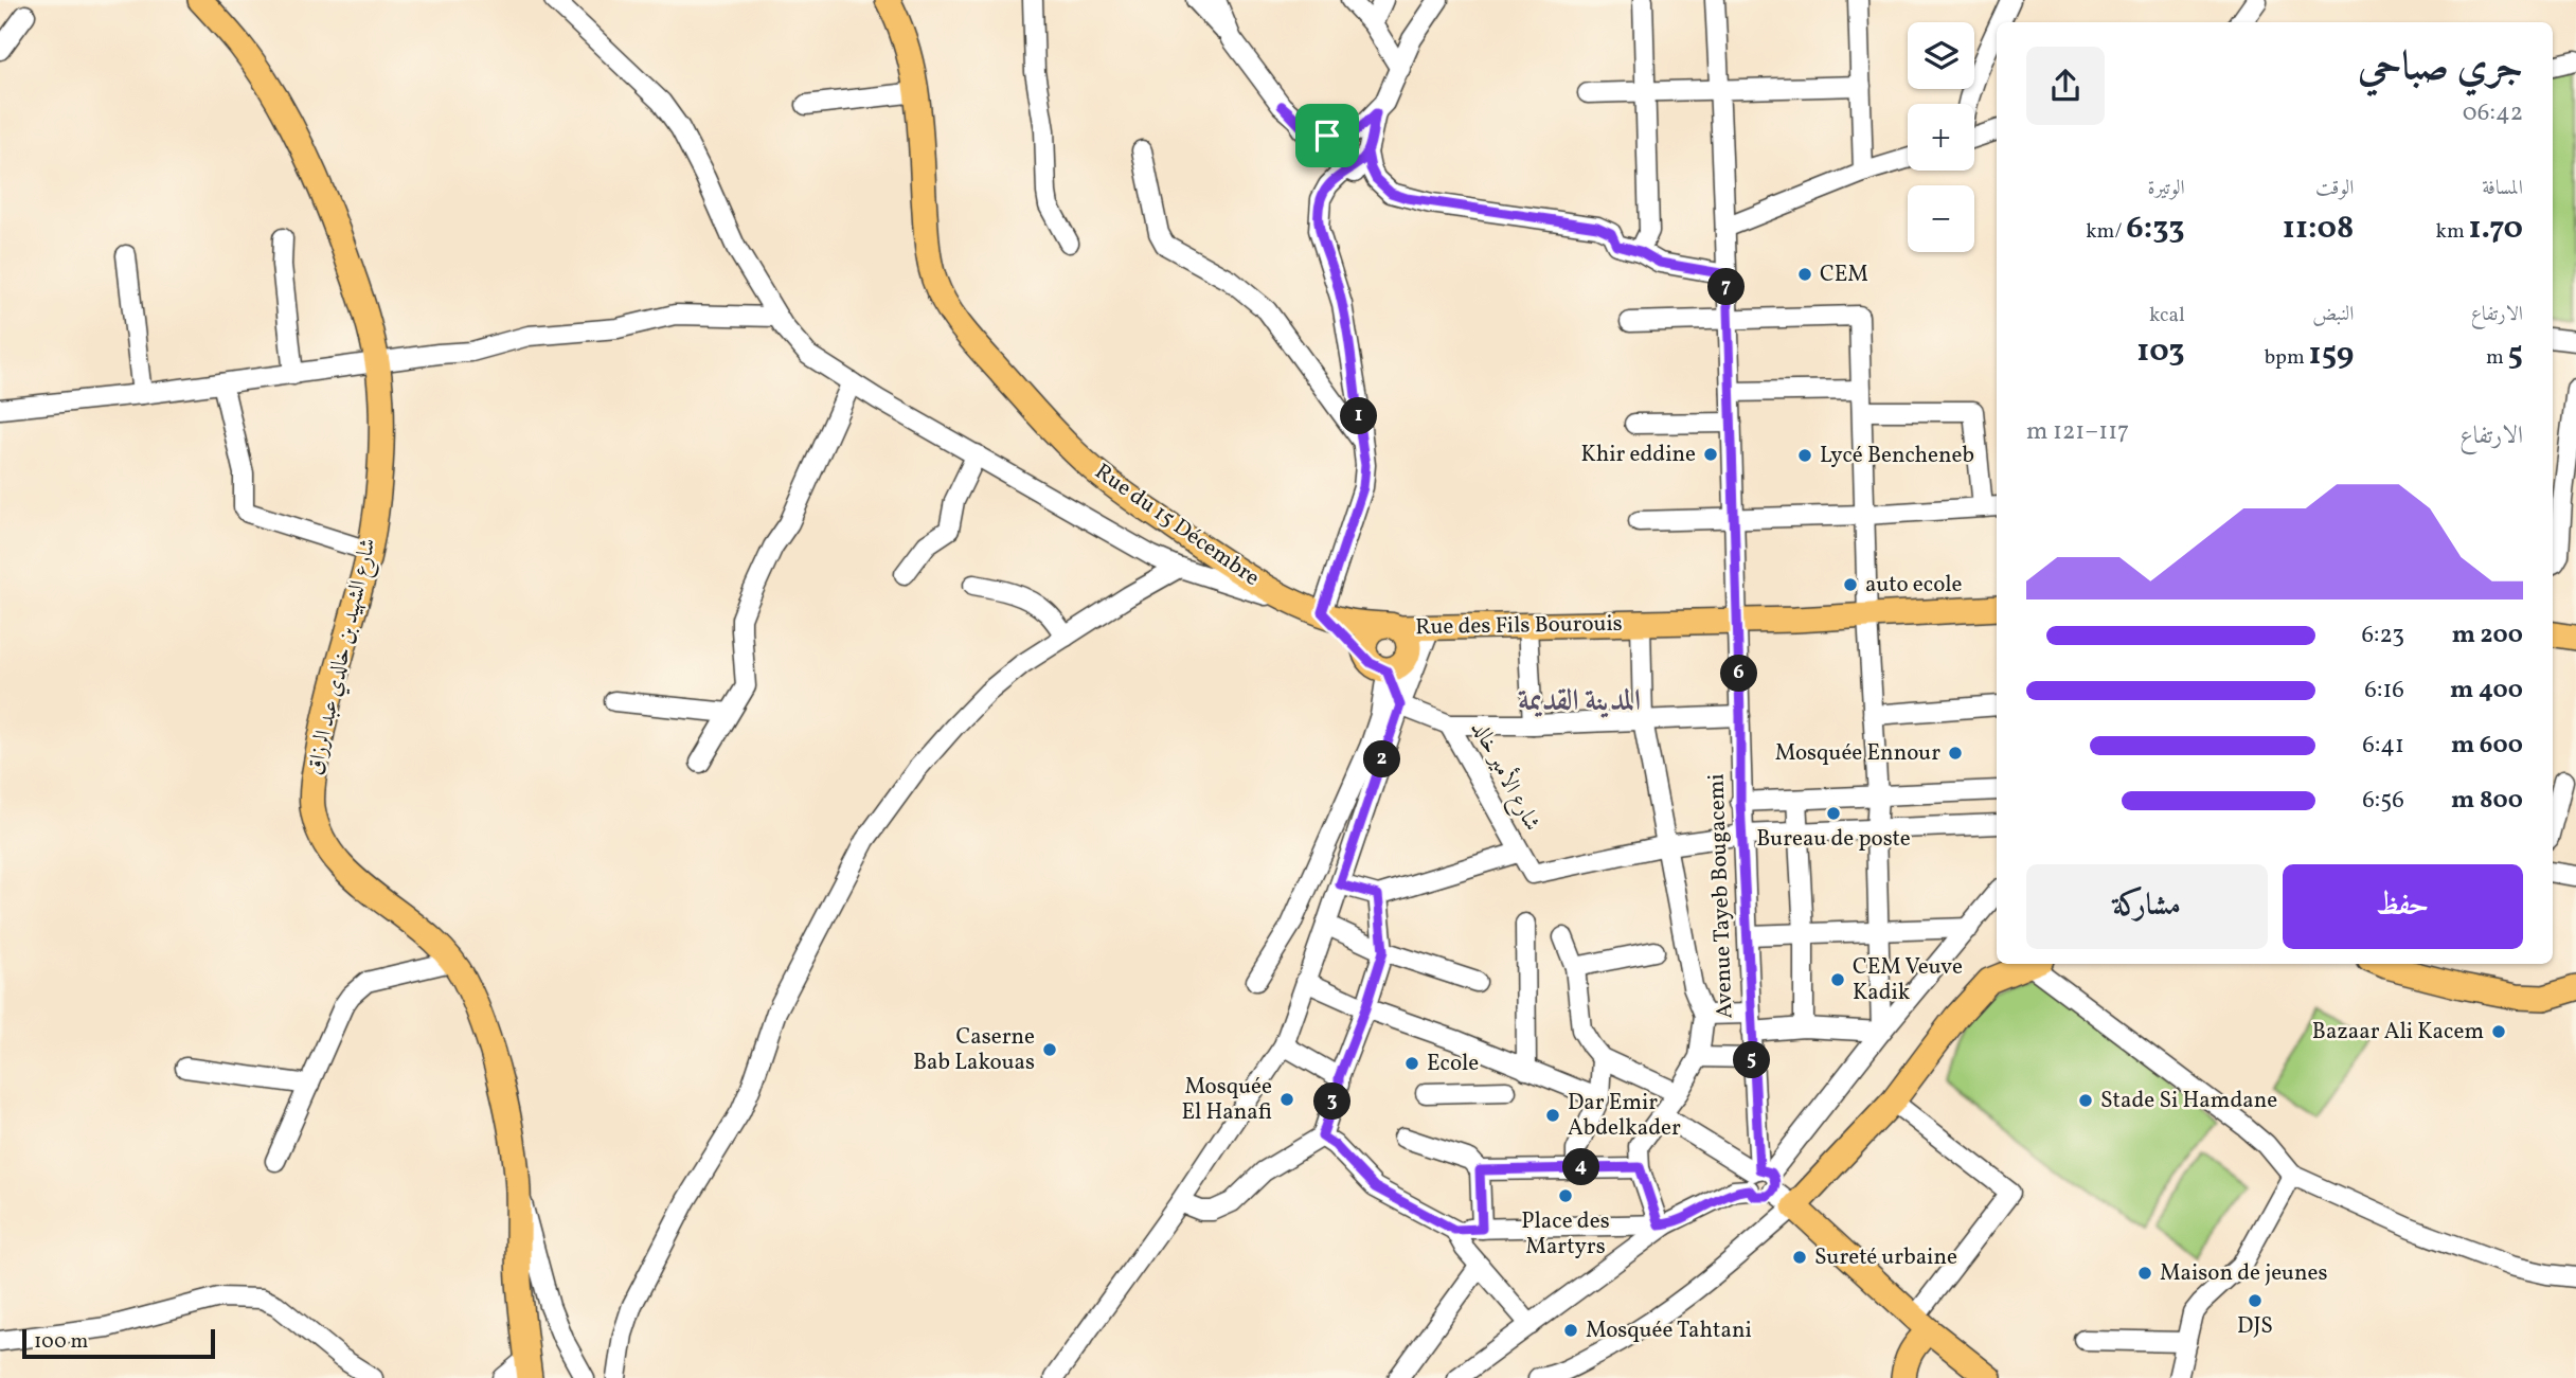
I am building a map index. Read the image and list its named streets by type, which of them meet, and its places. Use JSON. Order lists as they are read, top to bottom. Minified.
{"streets":{"main road":["Rue du 15 Décembre","Rue des Fils Bourouis","شارع الشهيد بن خالدي عبد الرزاق"],"street":["شارع الأمير خالد","Avenue Tayeb Bougacemi"]},"crossings":[["Rue du 15 Décembre","Rue des Fils Bourouis"],["Rue des Fils Bourouis","Avenue Tayeb Bougacemi"]],"districts":["المدينة القديمة"],"places":["CEM","Khir eddine","Lycé Bencheneb","auto ecole","Mosquée Ennour","Bureau de poste","CEM Veuve Kadik","Bazaar Ali Kacem","Caserne Bab Lakouas","Ecole","Mosquée El Hanafi","Stade Si Hamdane","Dar Emir Abdelkader","Place des Martyrs","Sureté urbaine","Maison de jeunes","DJS","Mosquée Tahtani"],"scale_bar":"100 m","page":{"map_buttons":["+","−"],"heading":["جري صباحي","06:42"],"stats":[["المسافة","1.70 km"],["الوقت","11:08"],["الوتيرة","6:33 /km"],["الارتفاع","5 m"],["النبض","159 bpm"],["kcal","103"]],"pins":["7","1","6","2","5","3","4"],"chart":["الارتفاع","117–121 m"],"list":[{"name":"200 m","note":"6:23"},{"name":"400 m","note":"6:16"},{"name":"600 m","note":"6:41"},{"name":"800 m","note":"6:56"}],"buttons":["حفظ","مشاركة"],"scale":"100 m"}}
